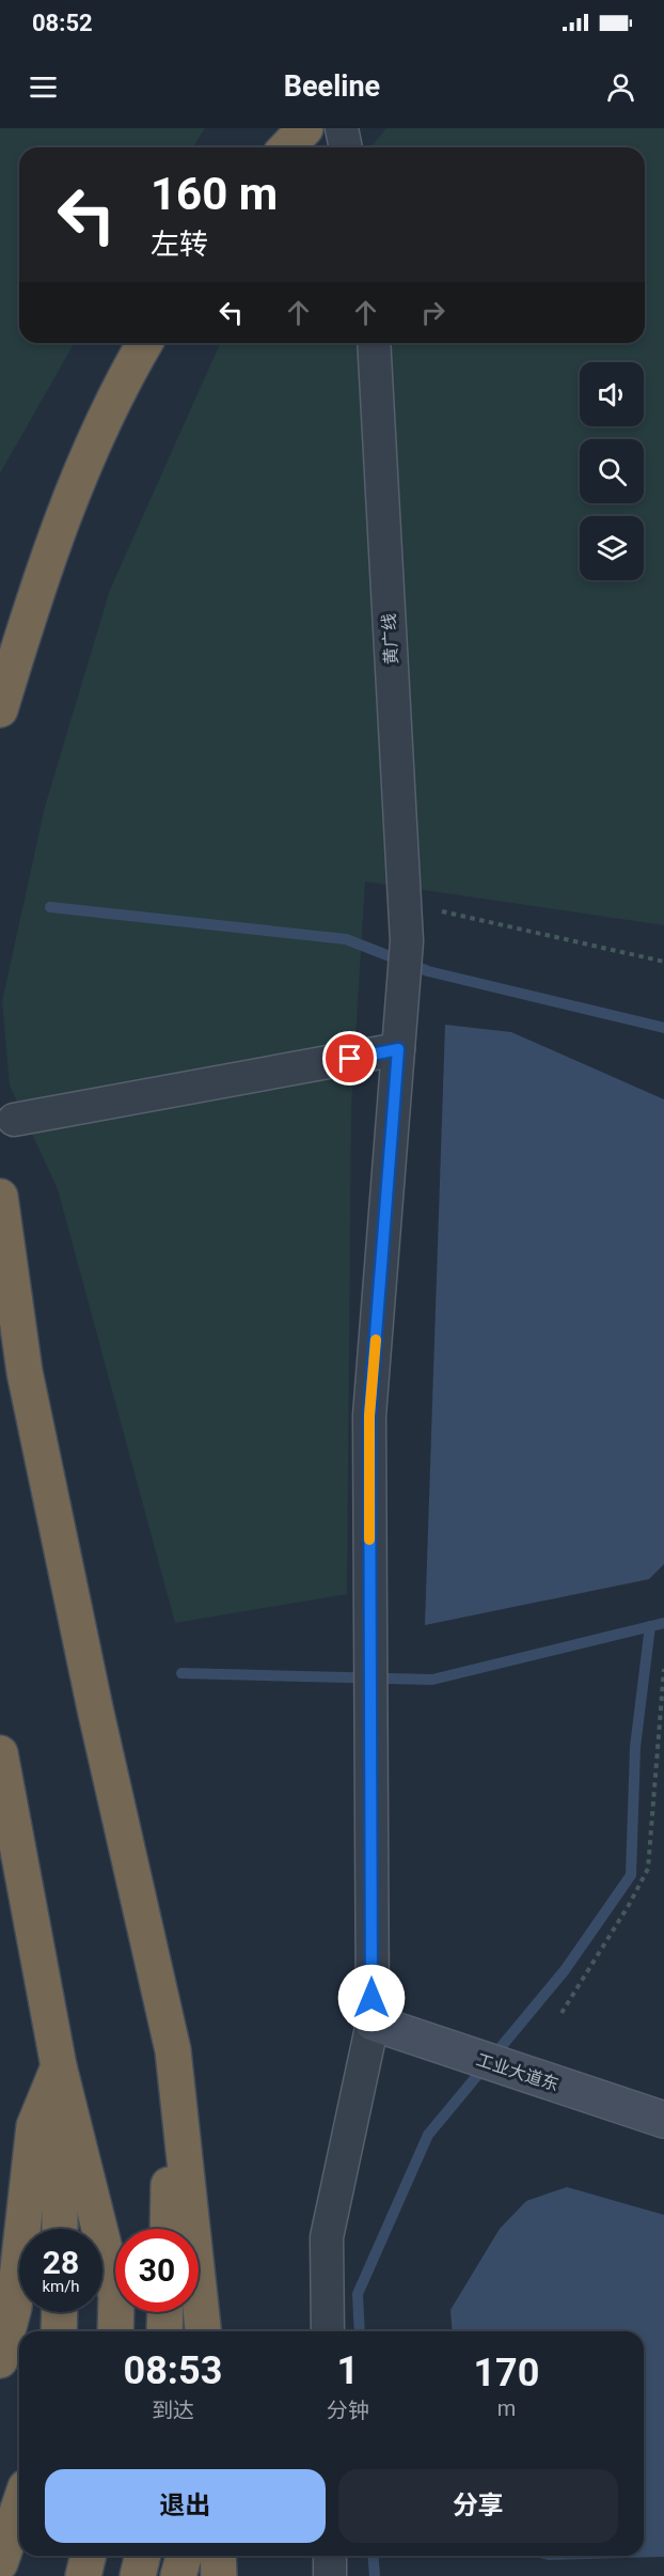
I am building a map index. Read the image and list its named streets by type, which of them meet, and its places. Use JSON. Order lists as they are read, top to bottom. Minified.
{"streets":{"street":["黄广线","工业大道东"]},"page":{"status":"08:52","header":"Beeline","turn":["160 m","左转"],"speed":"28 km/h","limit":"30","eta":["08:53","到达","1","分钟","170","m"],"buttons":["退出","分享"]}}
